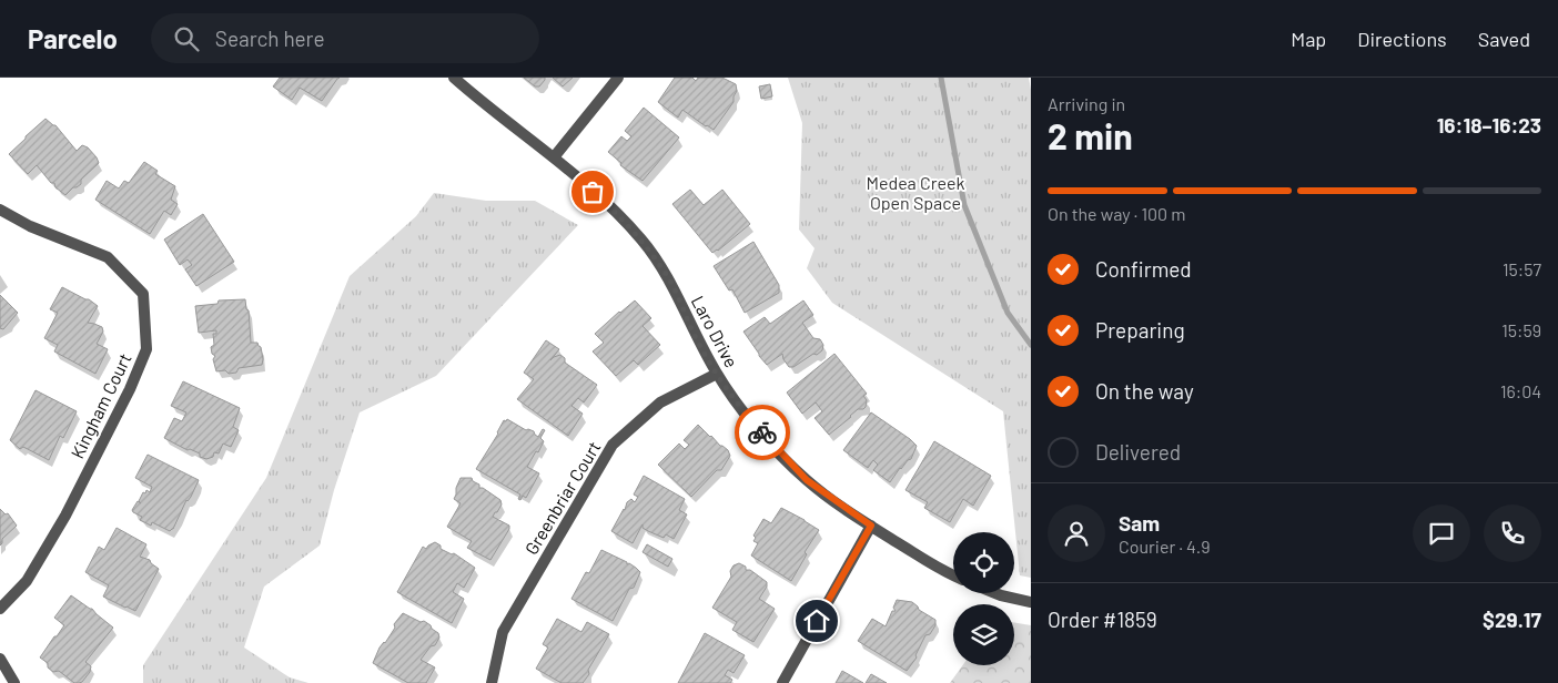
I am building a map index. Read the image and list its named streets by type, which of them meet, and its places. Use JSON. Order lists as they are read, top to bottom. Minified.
{"streets":{"street":["Laro Drive","Kingham Court","Greenbriar Court"]},"crossings":[["Laro Drive","Greenbriar Court"]],"parks":["Medea Creek Open Space"],"page":{"header":"Parcelo","search":"Search here","nav":["Map","Directions","Saved"],"heading":["2 min","Arriving in","16:18–16:23"],"panel":["Sam","Courier · 4.9","Order #1859","$29.17"],"bar":"On the way · 100 m","list":[["Confirmed","15:57"],["Preparing","15:59"],["On the way","16:04"],"Delivered"]}}
